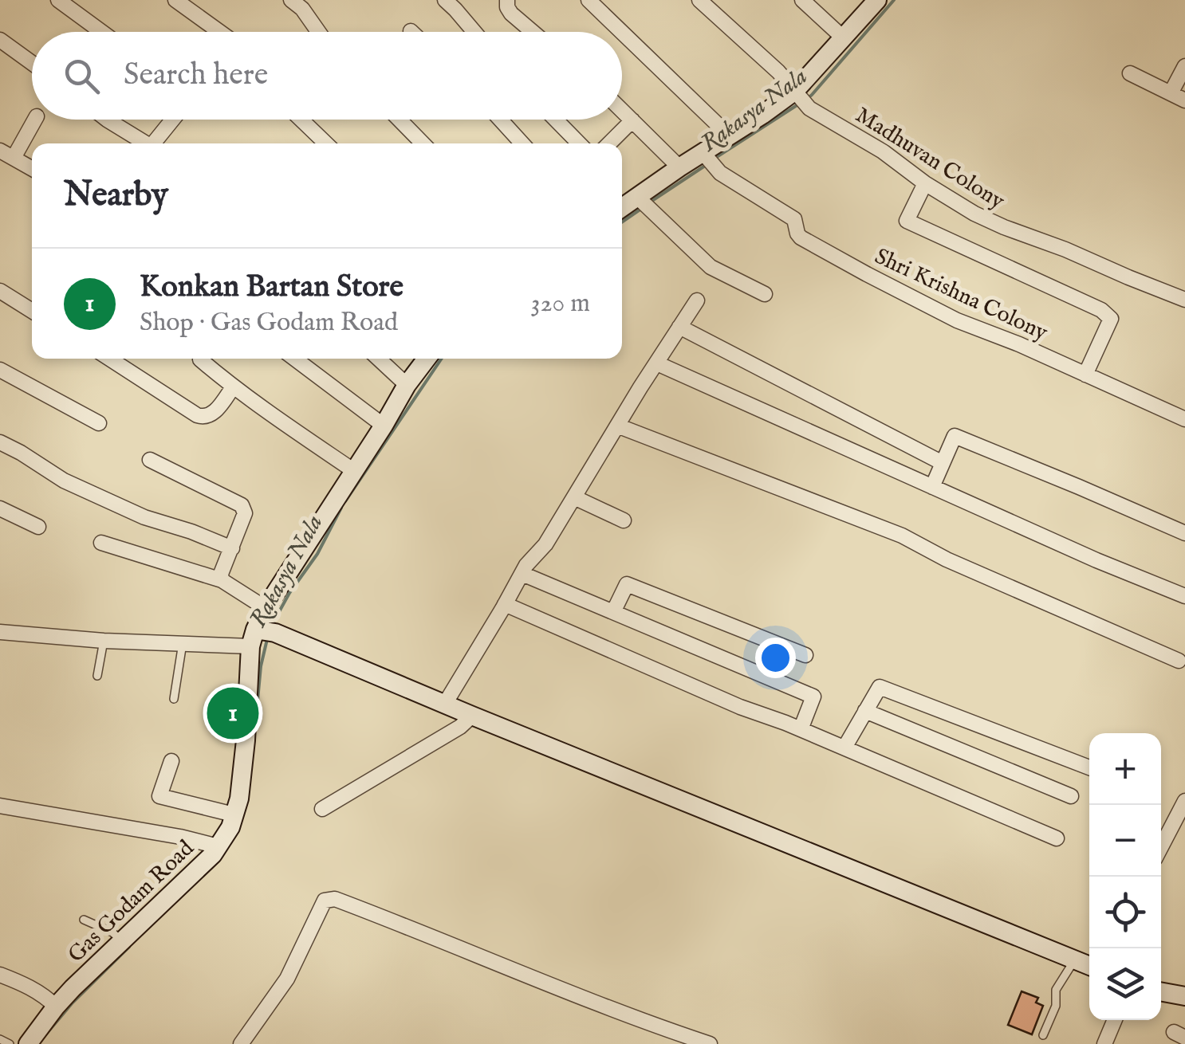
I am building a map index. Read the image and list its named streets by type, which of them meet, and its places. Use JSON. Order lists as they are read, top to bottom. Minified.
{"streets":{"main road":["Gas Godam Road"],"street":["Madhuvan Colony","Shri Krishna Colony"]},"water":["Rakasya Nala"],"page":{"search":"Search here","heading":"Nearby","list":[{"mark":"1","name":"Konkan Bartan Store","note":"Shop · Gas Godam Road","value":"320 m"}],"pins":"1","map_buttons":["+","−"]}}
